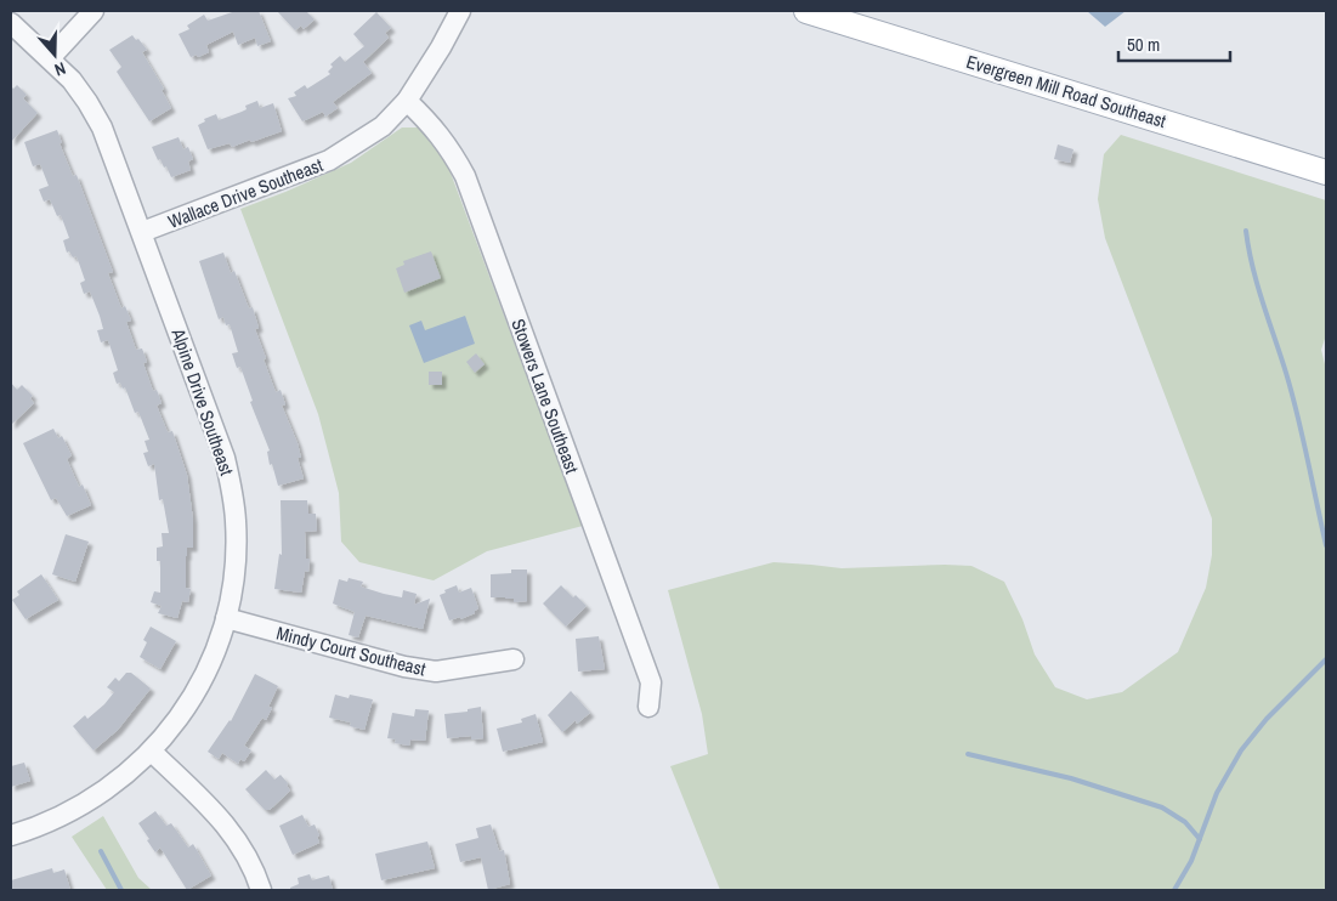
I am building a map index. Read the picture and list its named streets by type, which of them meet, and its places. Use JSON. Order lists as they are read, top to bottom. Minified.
{"streets":{"main road":["Evergreen Mill Road Southeast"],"street":["Wallace Drive Southeast","Stowers Lane Southeast","Alpine Drive Southeast","Mindy Court Southeast"]},"crossings":[["Wallace Drive Southeast","Stowers Lane Southeast"],["Wallace Drive Southeast","Alpine Drive Southeast"],["Alpine Drive Southeast","Mindy Court Southeast"]],"scale_bar":"50 m","north":"bottom"}
